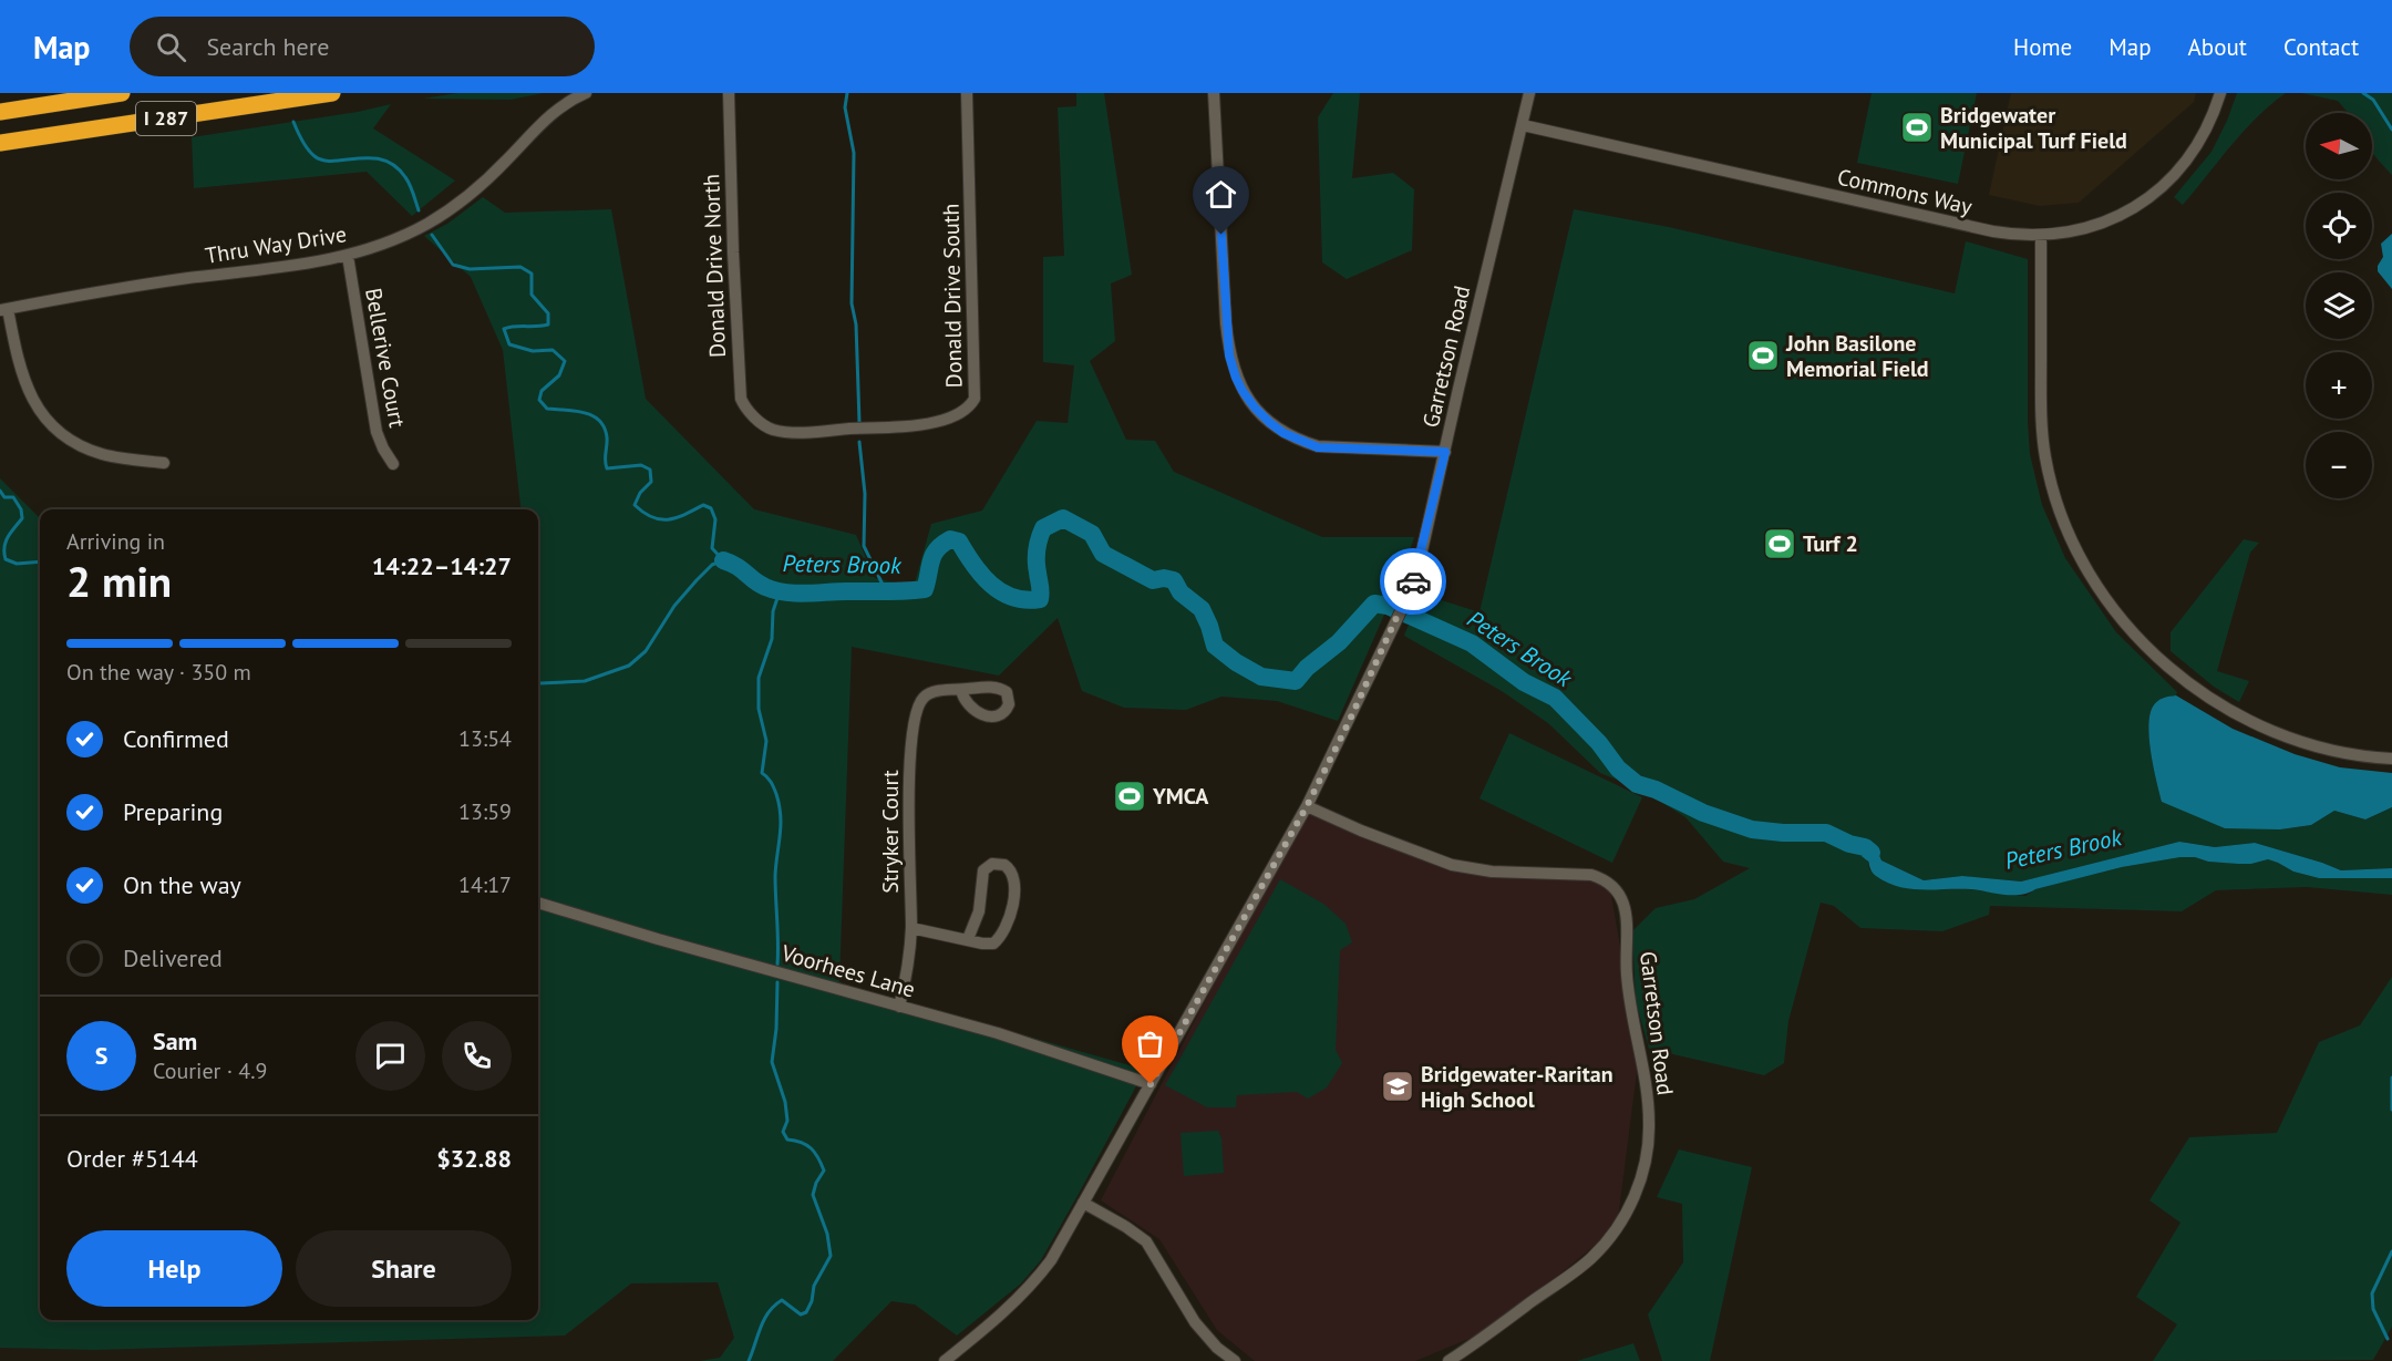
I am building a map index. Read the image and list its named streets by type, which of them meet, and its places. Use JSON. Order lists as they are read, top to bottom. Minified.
{"streets":{"highway":["I 287"],"street":["Commons Way","Thru Way Drive","Donald Drive North","Donald Drive South","Garretson Road","Bellerive Court","Stryker Court","Voorhees Lane"]},"crossings":[["Commons Way","Garretson Road"],["Thru Way Drive","Bellerive Court"],["Donald Drive North","Donald Drive South"],["Garretson Road","Voorhees Lane"],["Stryker Court","Voorhees Lane"]],"water":["Peters Brook"],"places":{"sports":["Bridgewater Municipal Turf Field","John Basilone Memorial Field","Turf 2","YMCA"],"school or university":["Bridgewater-Raritan High School"]},"north":"left","page":{"header":"Map","search":"Search here","nav":["Home","Map","About","Contact"],"map_buttons":["+","−"],"heading":["2 min","Arriving in","14:22–14:27"],"panel":["Sam","Courier · 4.9","Order #5144","$32.88"],"bar":"On the way · 350 m","list":[["Confirmed","13:54"],["Preparing","13:59"],["On the way","14:17"],"Delivered"],"round":"S","buttons":["Help","Share"]}}
